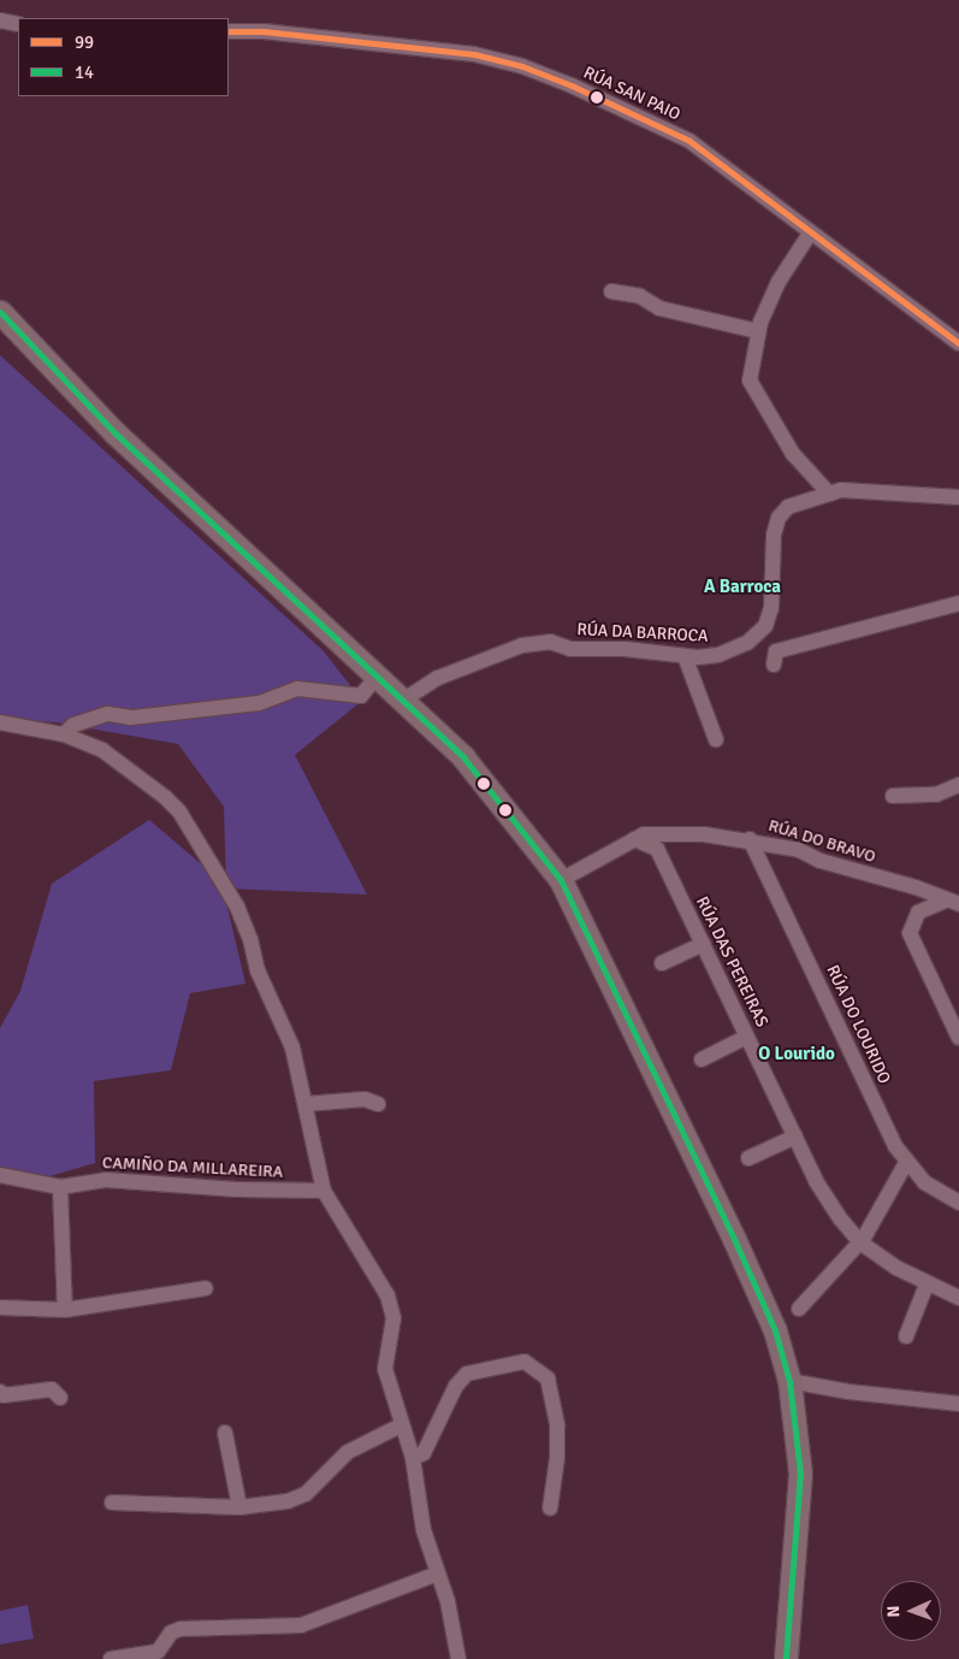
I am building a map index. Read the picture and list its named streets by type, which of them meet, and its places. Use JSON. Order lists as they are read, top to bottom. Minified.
{"streets":{"street":["RÚA SAN PAIO","RÚA DA BARROCA","RÚA DO BRAVO","RÚA DAS PEREIRAS","RÚA DO LOURIDO","CAMIÑO DA MILLAREIRA"]},"crossings":[["RÚA DO BRAVO","RÚA DO LOURIDO"]],"districts":["A Barroca","O Lourido"],"lines":["transit line 99","transit line 14"],"legend":["99","14"],"north":"left"}
